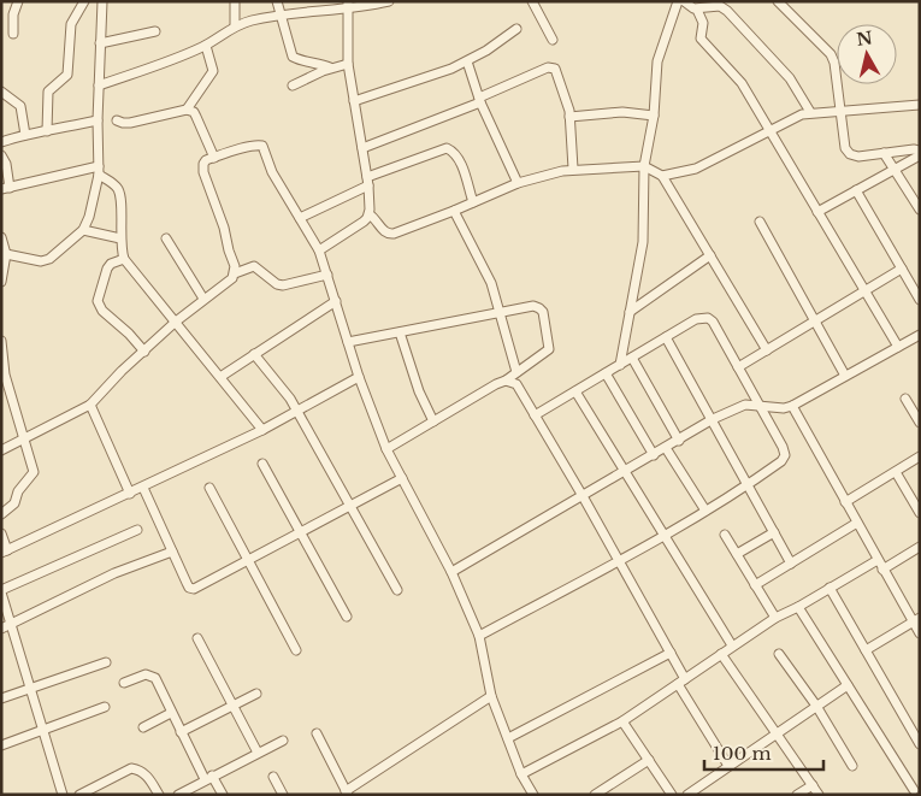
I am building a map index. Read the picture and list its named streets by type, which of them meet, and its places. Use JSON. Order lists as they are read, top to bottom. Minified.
{"scale_bar":"100 m","north":"top"}
